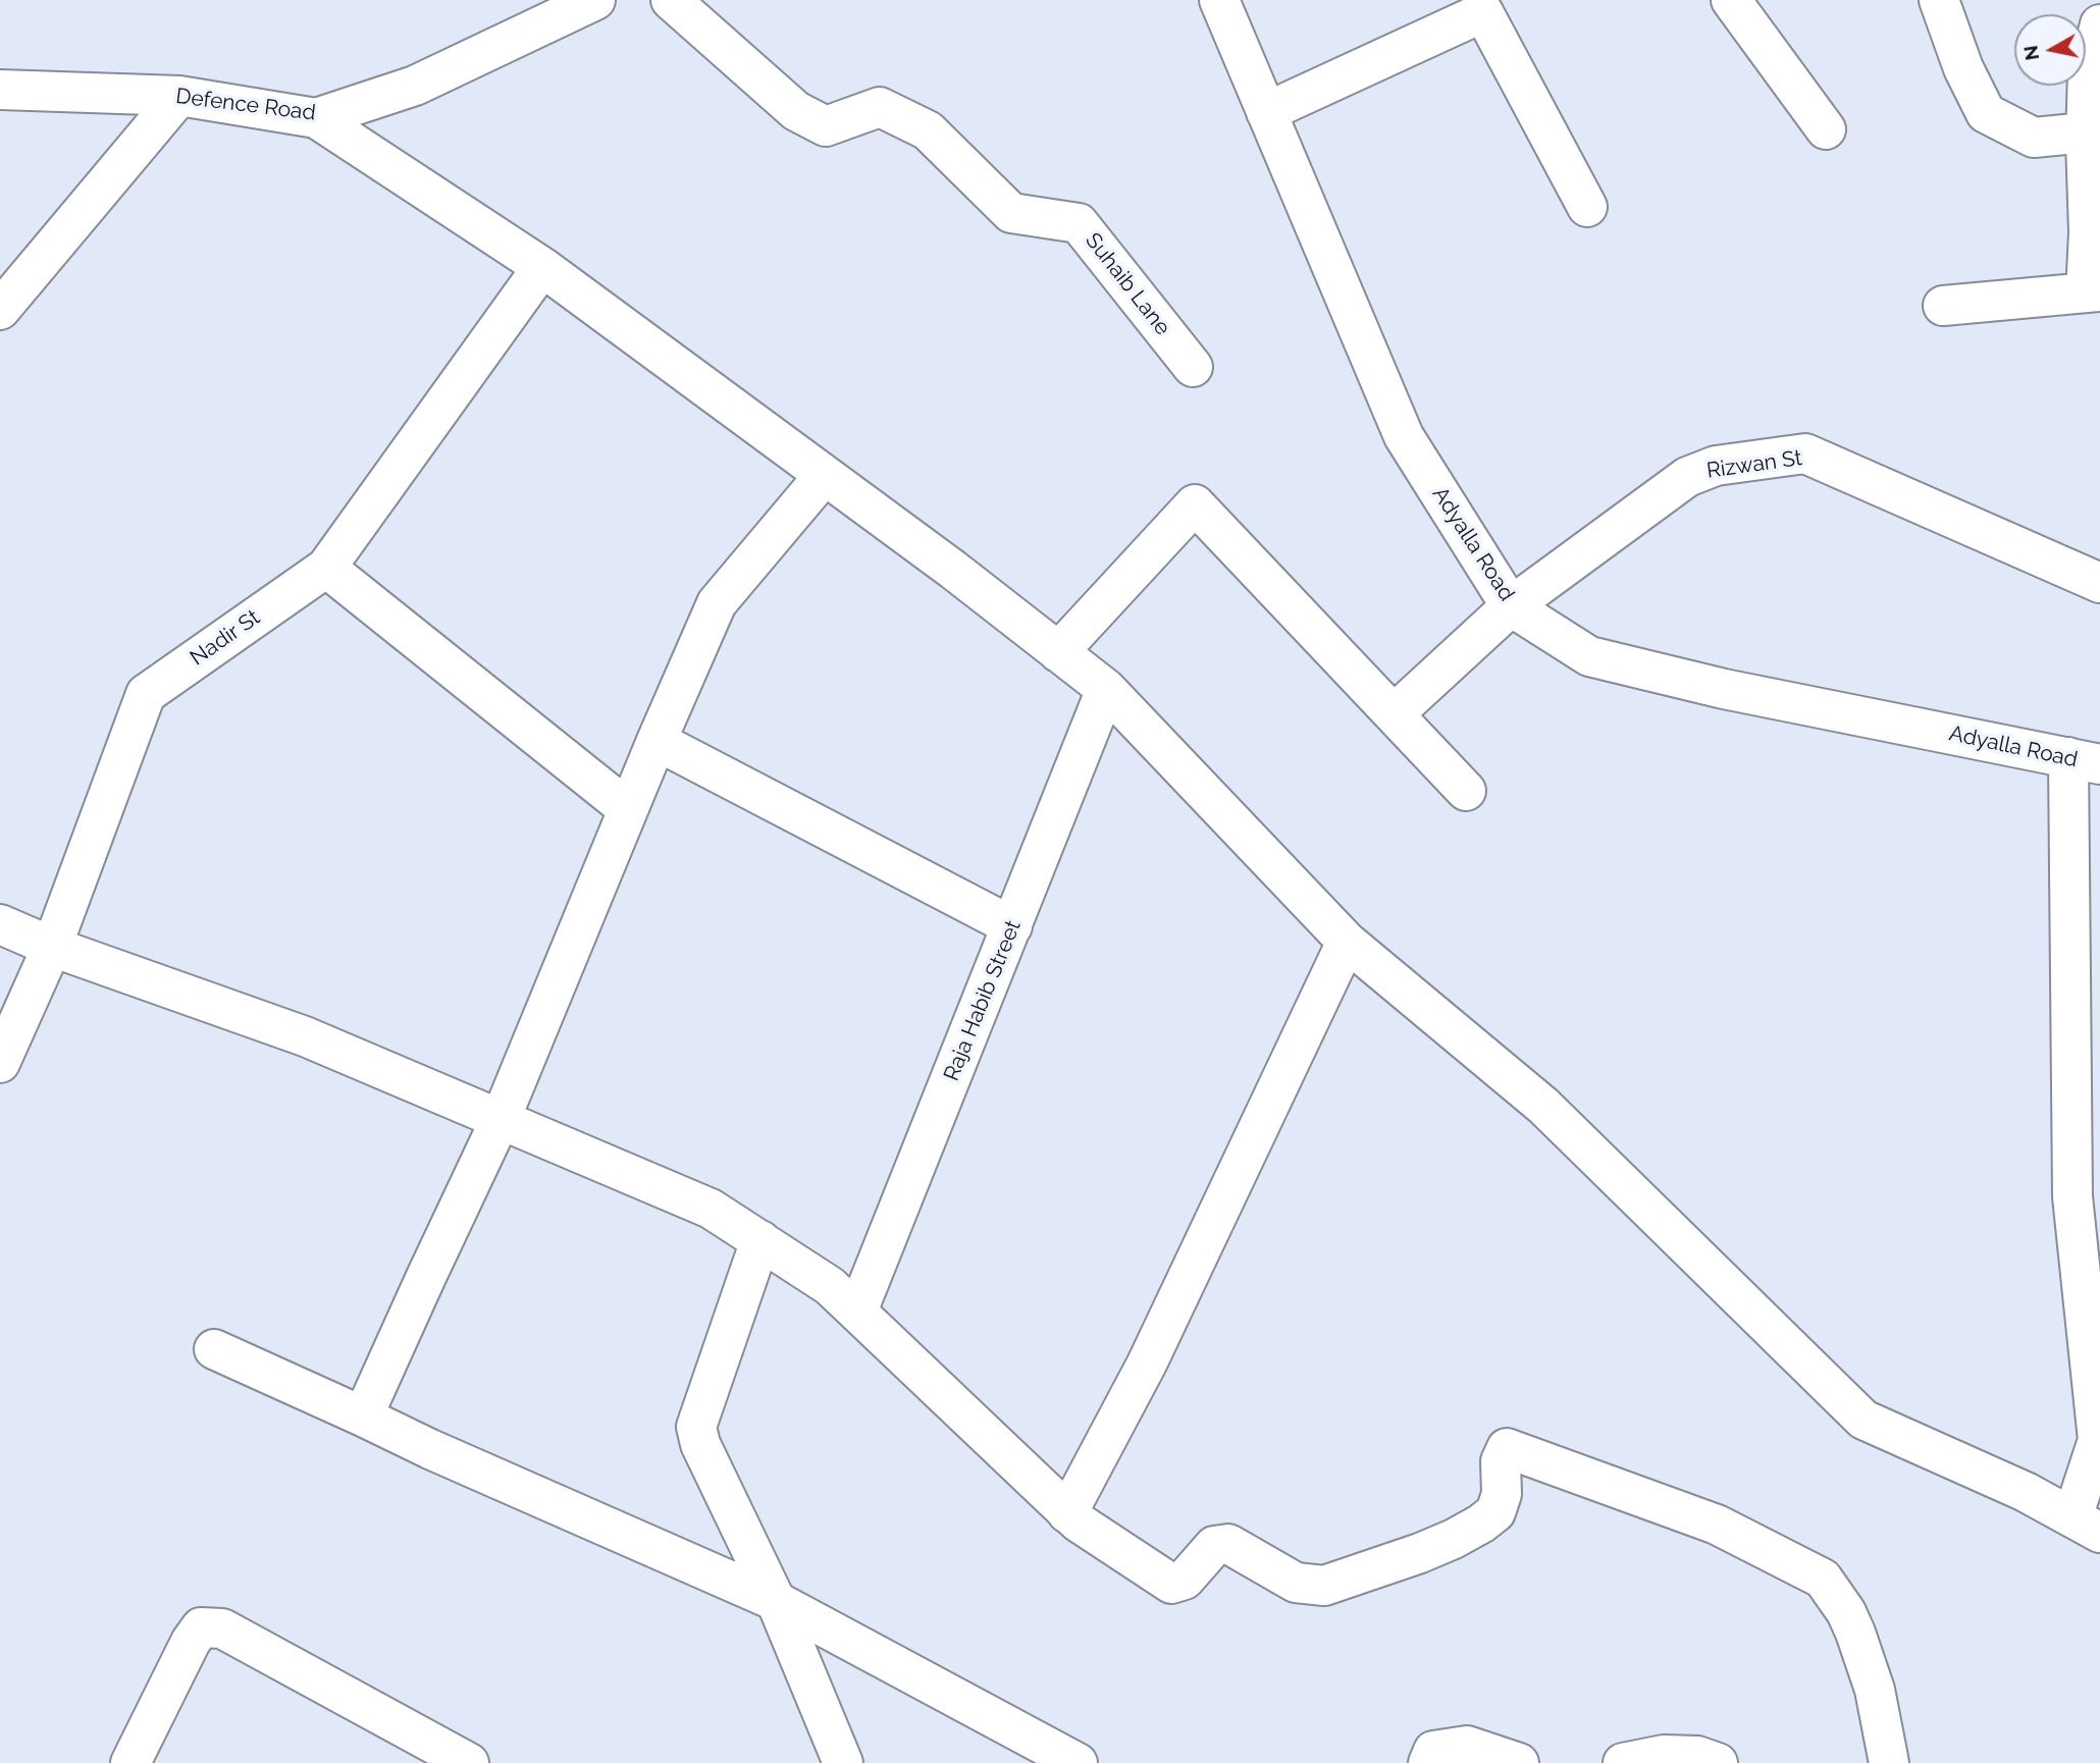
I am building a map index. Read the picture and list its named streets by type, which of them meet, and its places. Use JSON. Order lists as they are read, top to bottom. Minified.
{"streets":{"street":["Defence Road","Suhaib Lane","Rizwan St","Adyalla Road","Nadir St","Raja Habib Street"]},"crossings":[["Rizwan St","Adyalla Road"]],"north":"left"}
